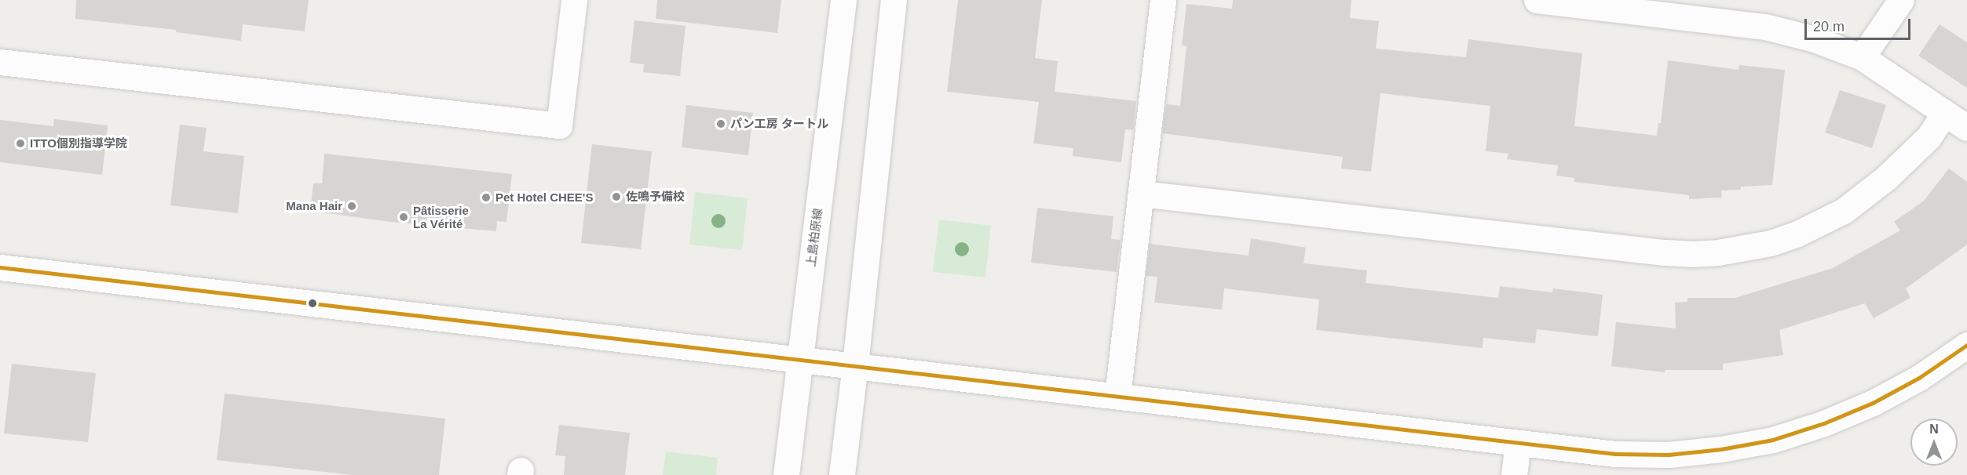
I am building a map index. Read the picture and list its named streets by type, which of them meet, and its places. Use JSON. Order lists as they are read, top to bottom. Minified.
{"streets":{"street":["上島柏原線"]},"places":["パン工房 タートル","ITTO個別指導学院","佐鳴予備校","Pet Hotel CHEE'S","Mana Hair","Pâtisserie La Vérité"],"scale_bar":"20 m","north":"top"}
